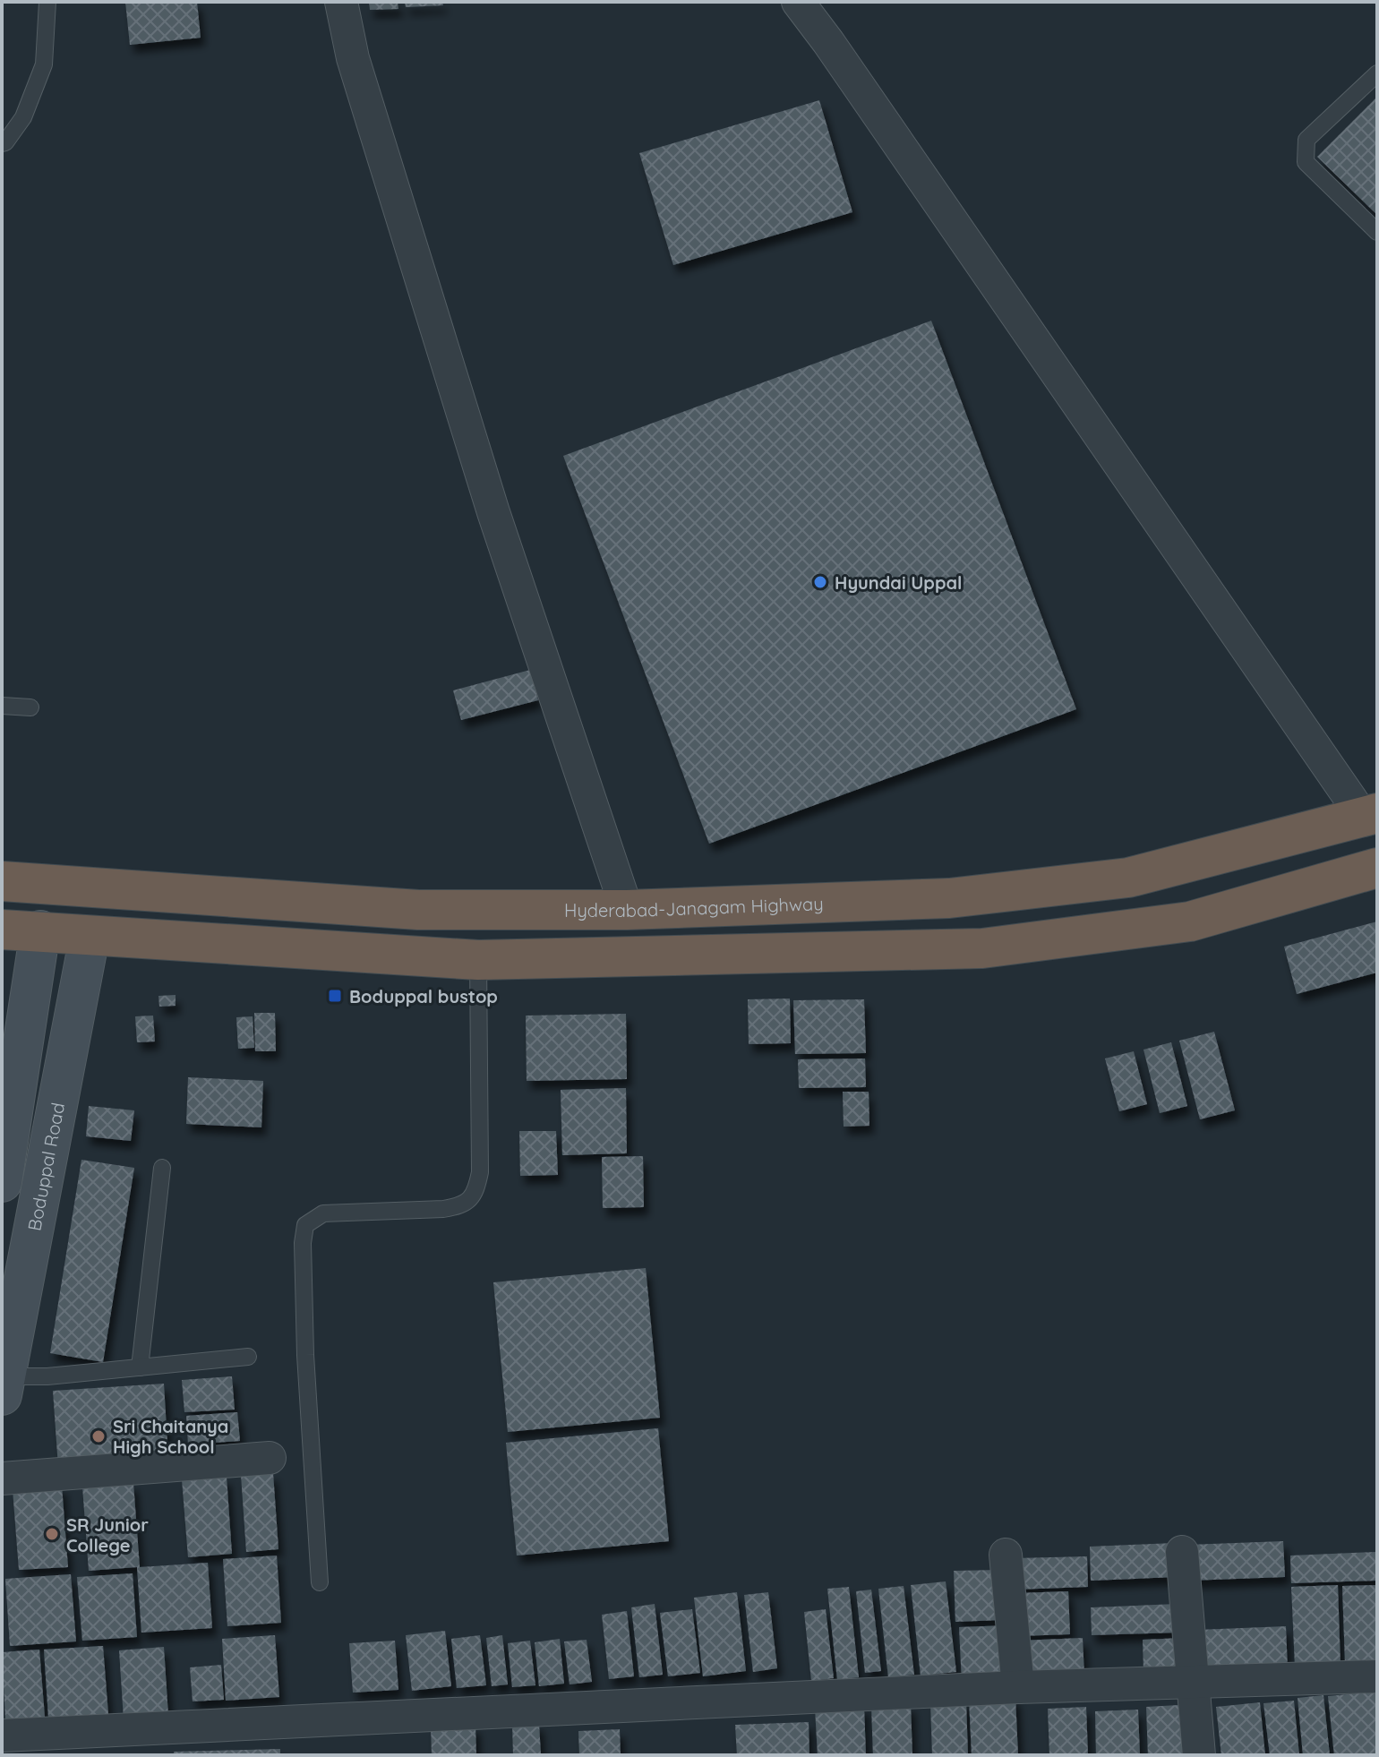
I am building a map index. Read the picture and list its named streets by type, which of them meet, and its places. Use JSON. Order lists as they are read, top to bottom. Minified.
{"streets":{"highway":["Hyderabad-Janagam Highway"],"street":["Boduppal Road"]},"places":{"other":["Hyundai Uppal","Sri Chaitanya High School","SR Junior College"],"transit":["Boduppal bustop"]}}
